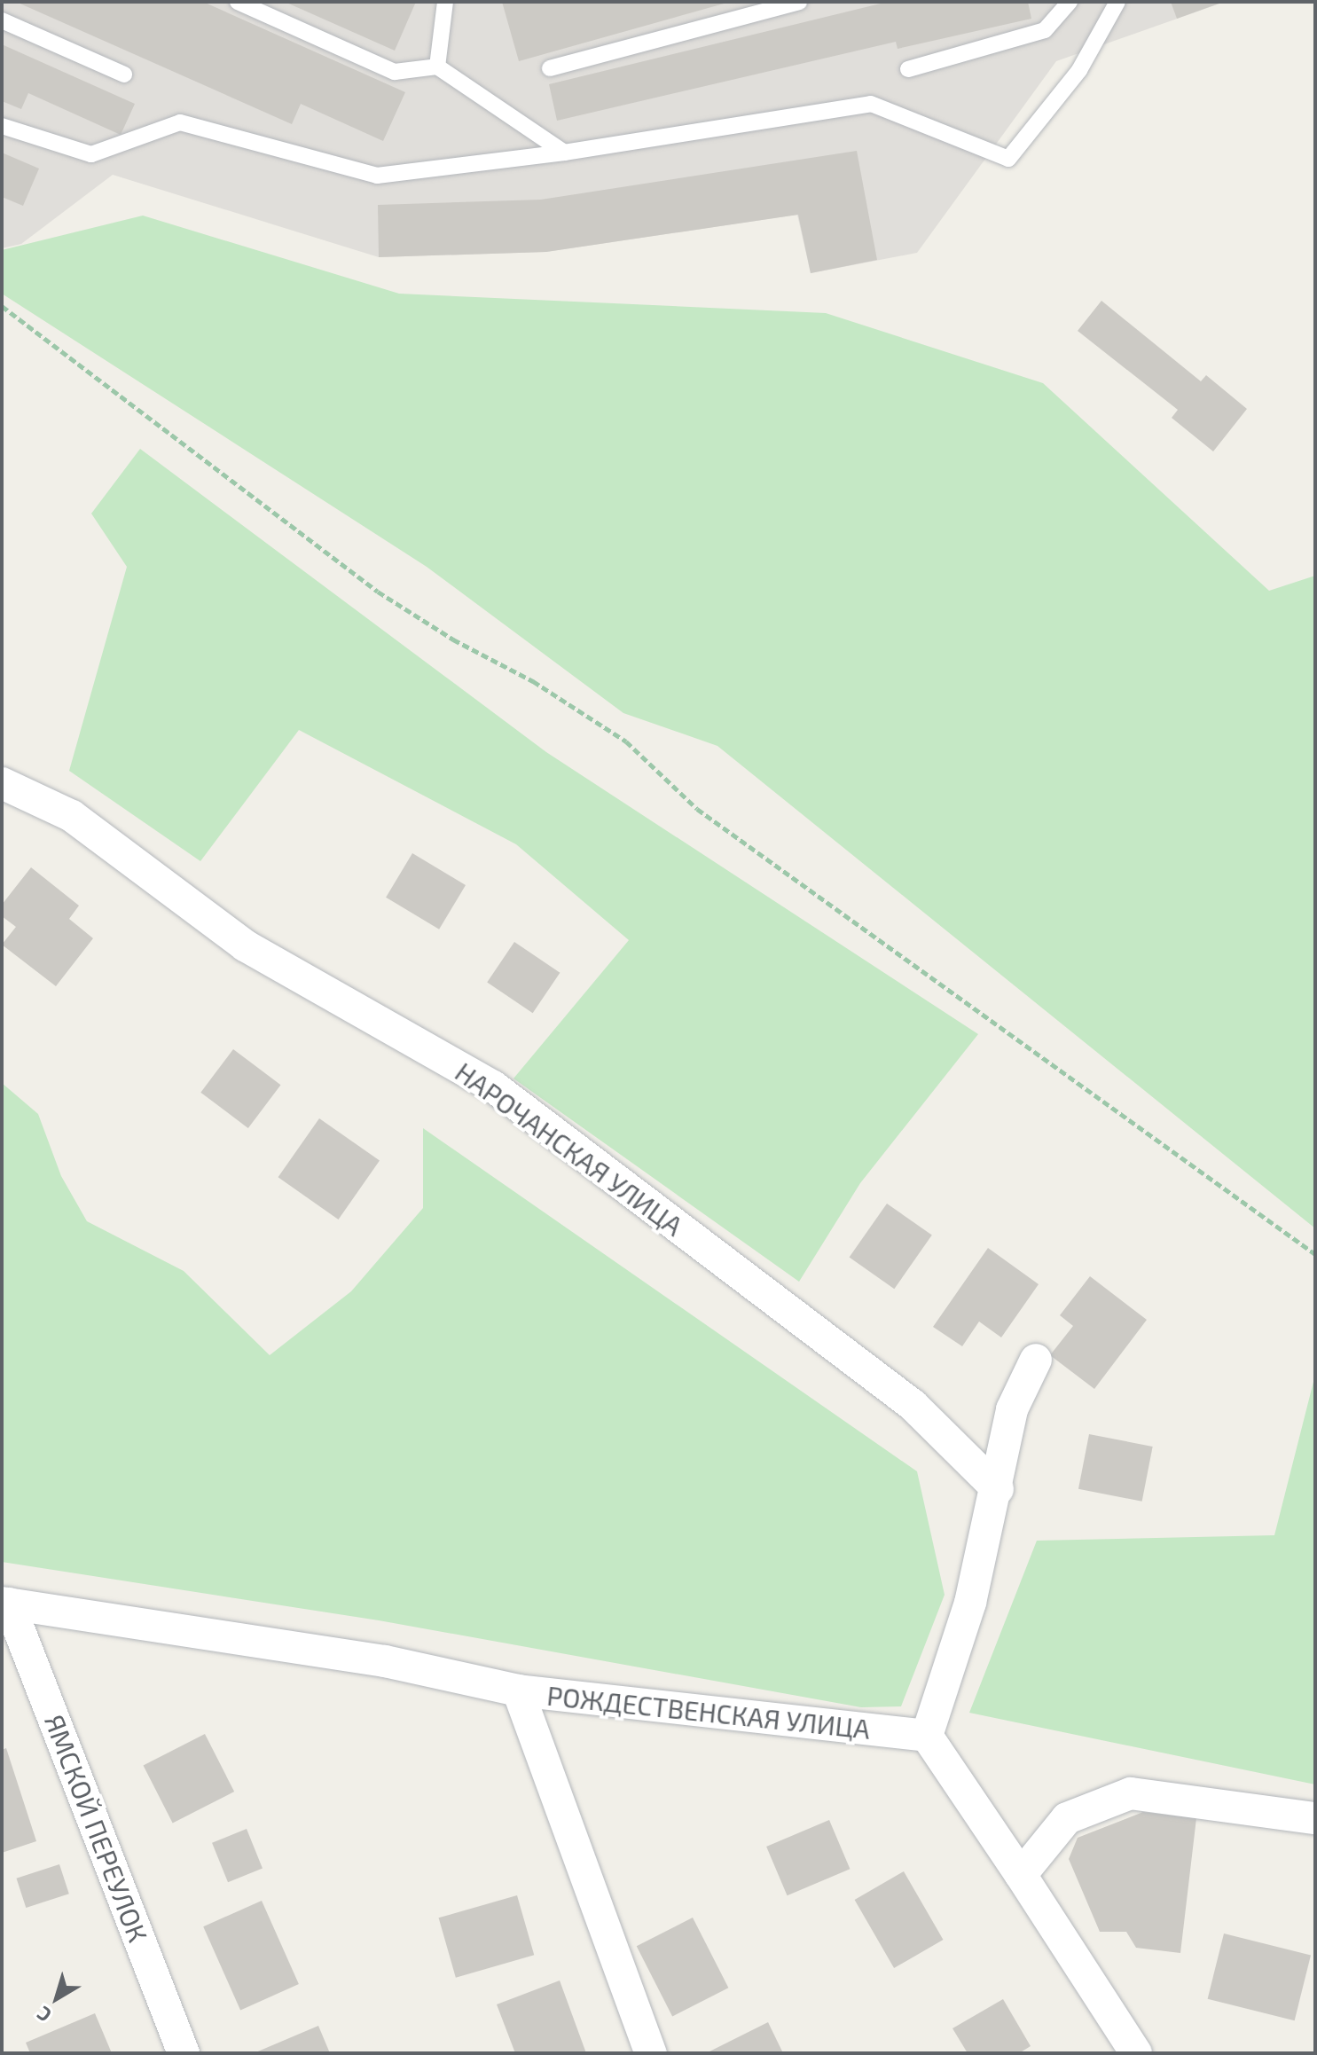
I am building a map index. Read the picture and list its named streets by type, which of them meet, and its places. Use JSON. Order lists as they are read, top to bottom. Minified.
{"streets":{"street":["НАРОЧАНСКАЯ УЛИЦА","РОЖДЕСТВЕНСКАЯ УЛИЦА","ЯМСКОЙ ПЕРЕУЛОК"]},"crossings":[["РОЖДЕСТВЕНСКАЯ УЛИЦА","ЯМСКОЙ ПЕРЕУЛОК"]],"north":"bottom left"}
